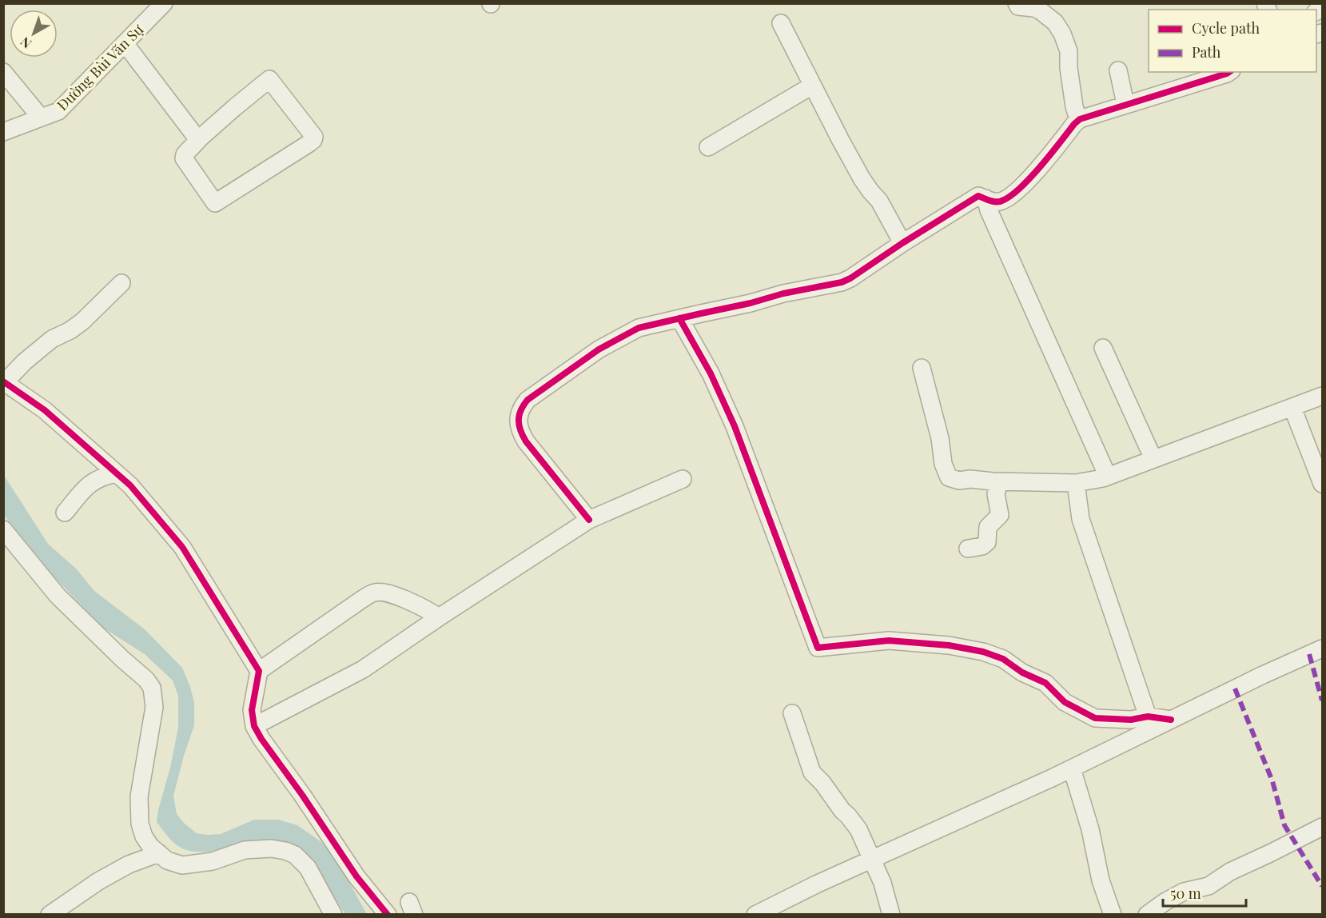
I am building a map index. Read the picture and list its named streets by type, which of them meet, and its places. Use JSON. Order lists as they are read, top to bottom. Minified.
{"streets":{"street":["Đường Bùi Văn Sự"]},"legend":["Cycle path","Path"],"scale_bar":"50 m","north":"bottom left"}
